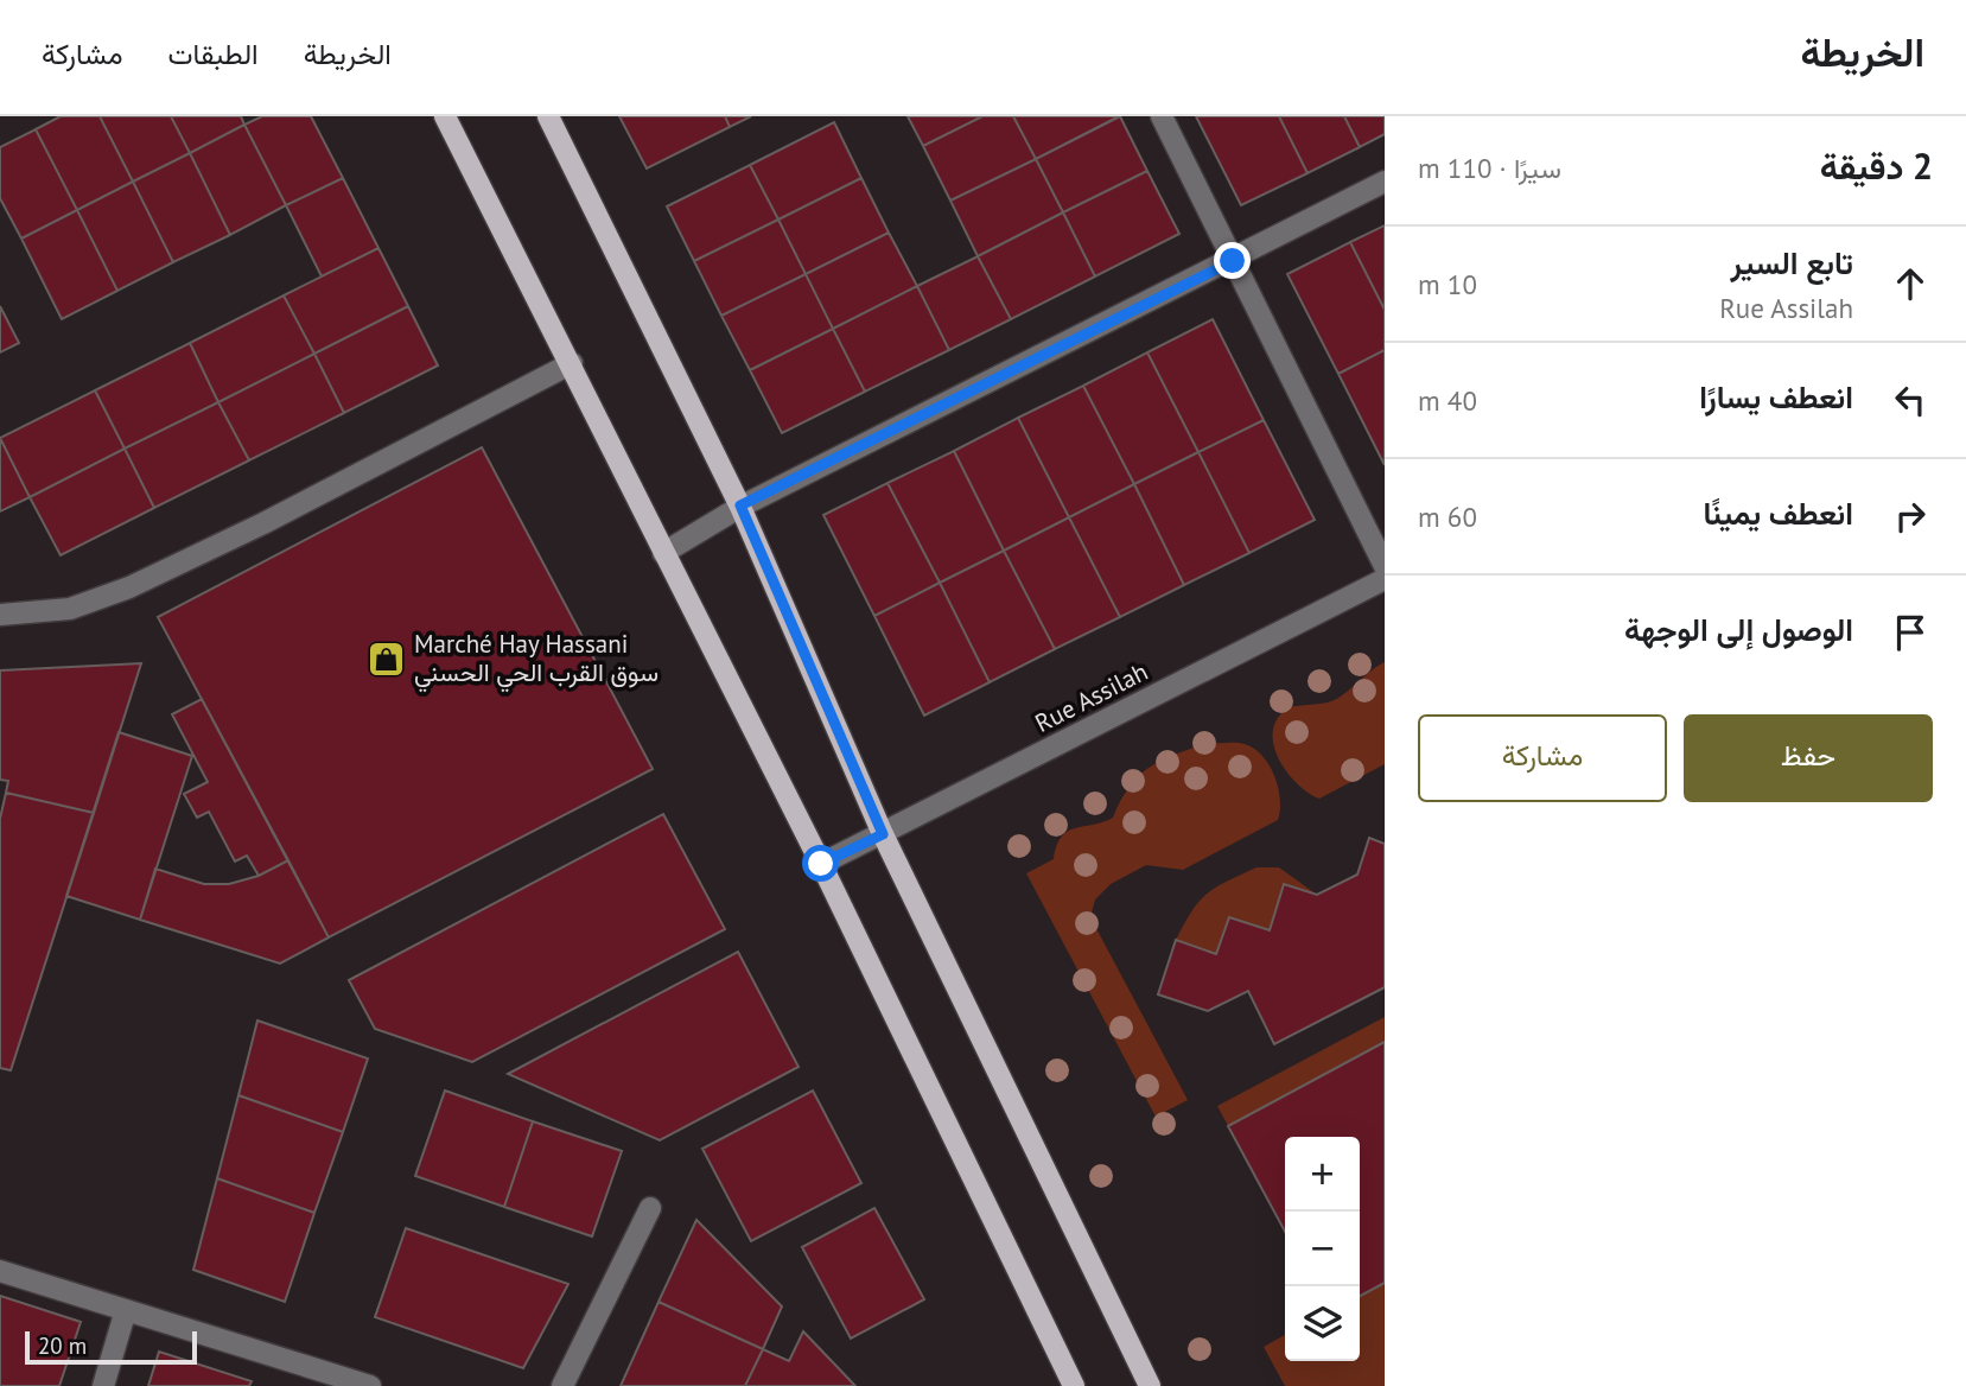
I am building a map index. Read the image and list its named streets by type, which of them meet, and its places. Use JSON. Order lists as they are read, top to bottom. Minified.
{"streets":{"street":["Rue Assilah"]},"places":{"shop":["Marché Hay Hassani سوق القرب الحي الحسني"]},"scale_bar":"20 m","page":{"header":"الخريطة","nav":["الخريطة","الطبقات","مشاركة"],"heading":["2 دقيقة","سيرًا · 110 m"],"list":[["تابع السير","Rue Assilah","10 m"],["انعطف يسارًا","40 m"],["انعطف يمينًا","60 m"],"الوصول إلى الوجهة"],"buttons":["حفظ","مشاركة"],"map_buttons":["+","−"],"scale":"20 m"}}
